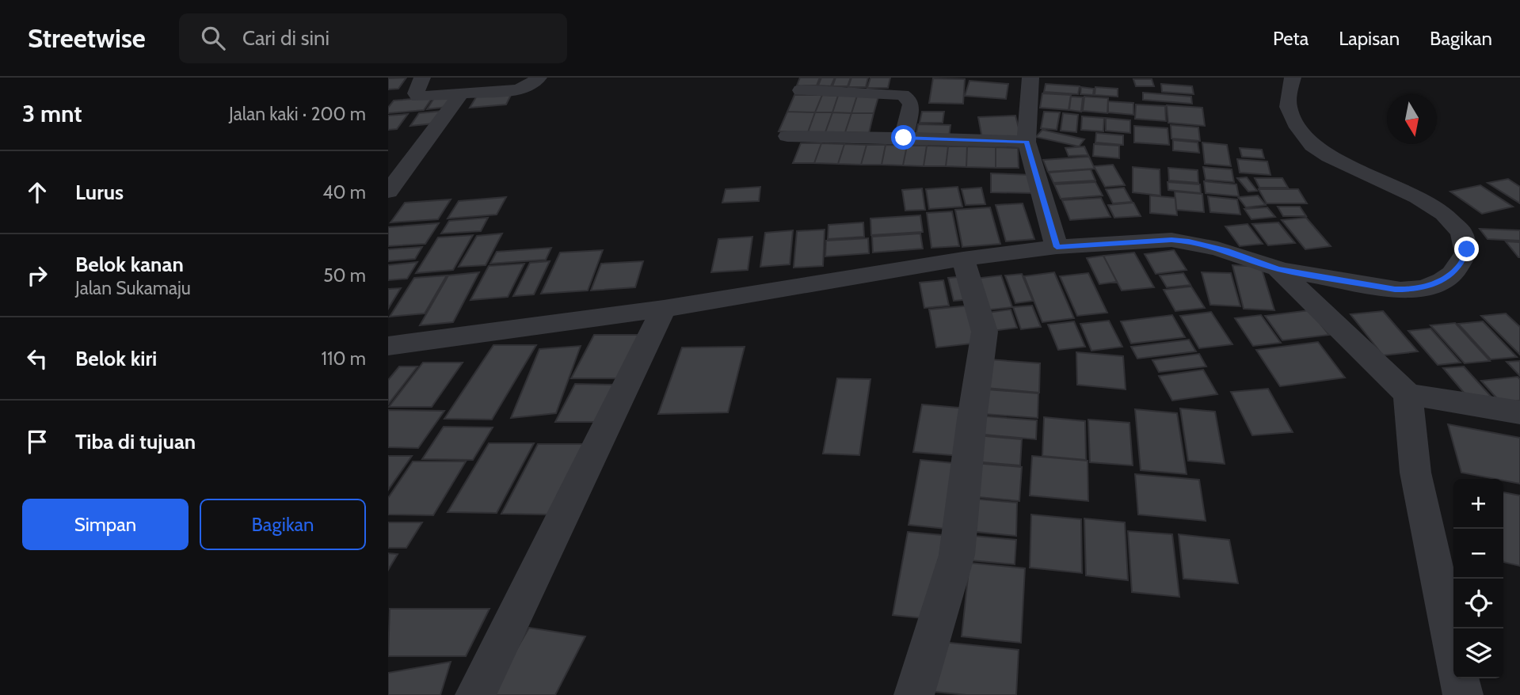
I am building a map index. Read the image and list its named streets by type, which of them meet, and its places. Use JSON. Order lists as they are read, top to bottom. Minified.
{"north":"bottom","page":{"header":"Streetwise","search":"Cari di sini","nav":["Peta","Lapisan","Bagikan"],"heading":["3 mnt","Jalan kaki · 200 m"],"list":[["Lurus","40 m"],["Belok kanan","Jalan Sukamaju","50 m"],["Belok kiri","110 m"],"Tiba di tujuan"],"map_buttons":["+","−"],"buttons":["Simpan","Bagikan"]}}
